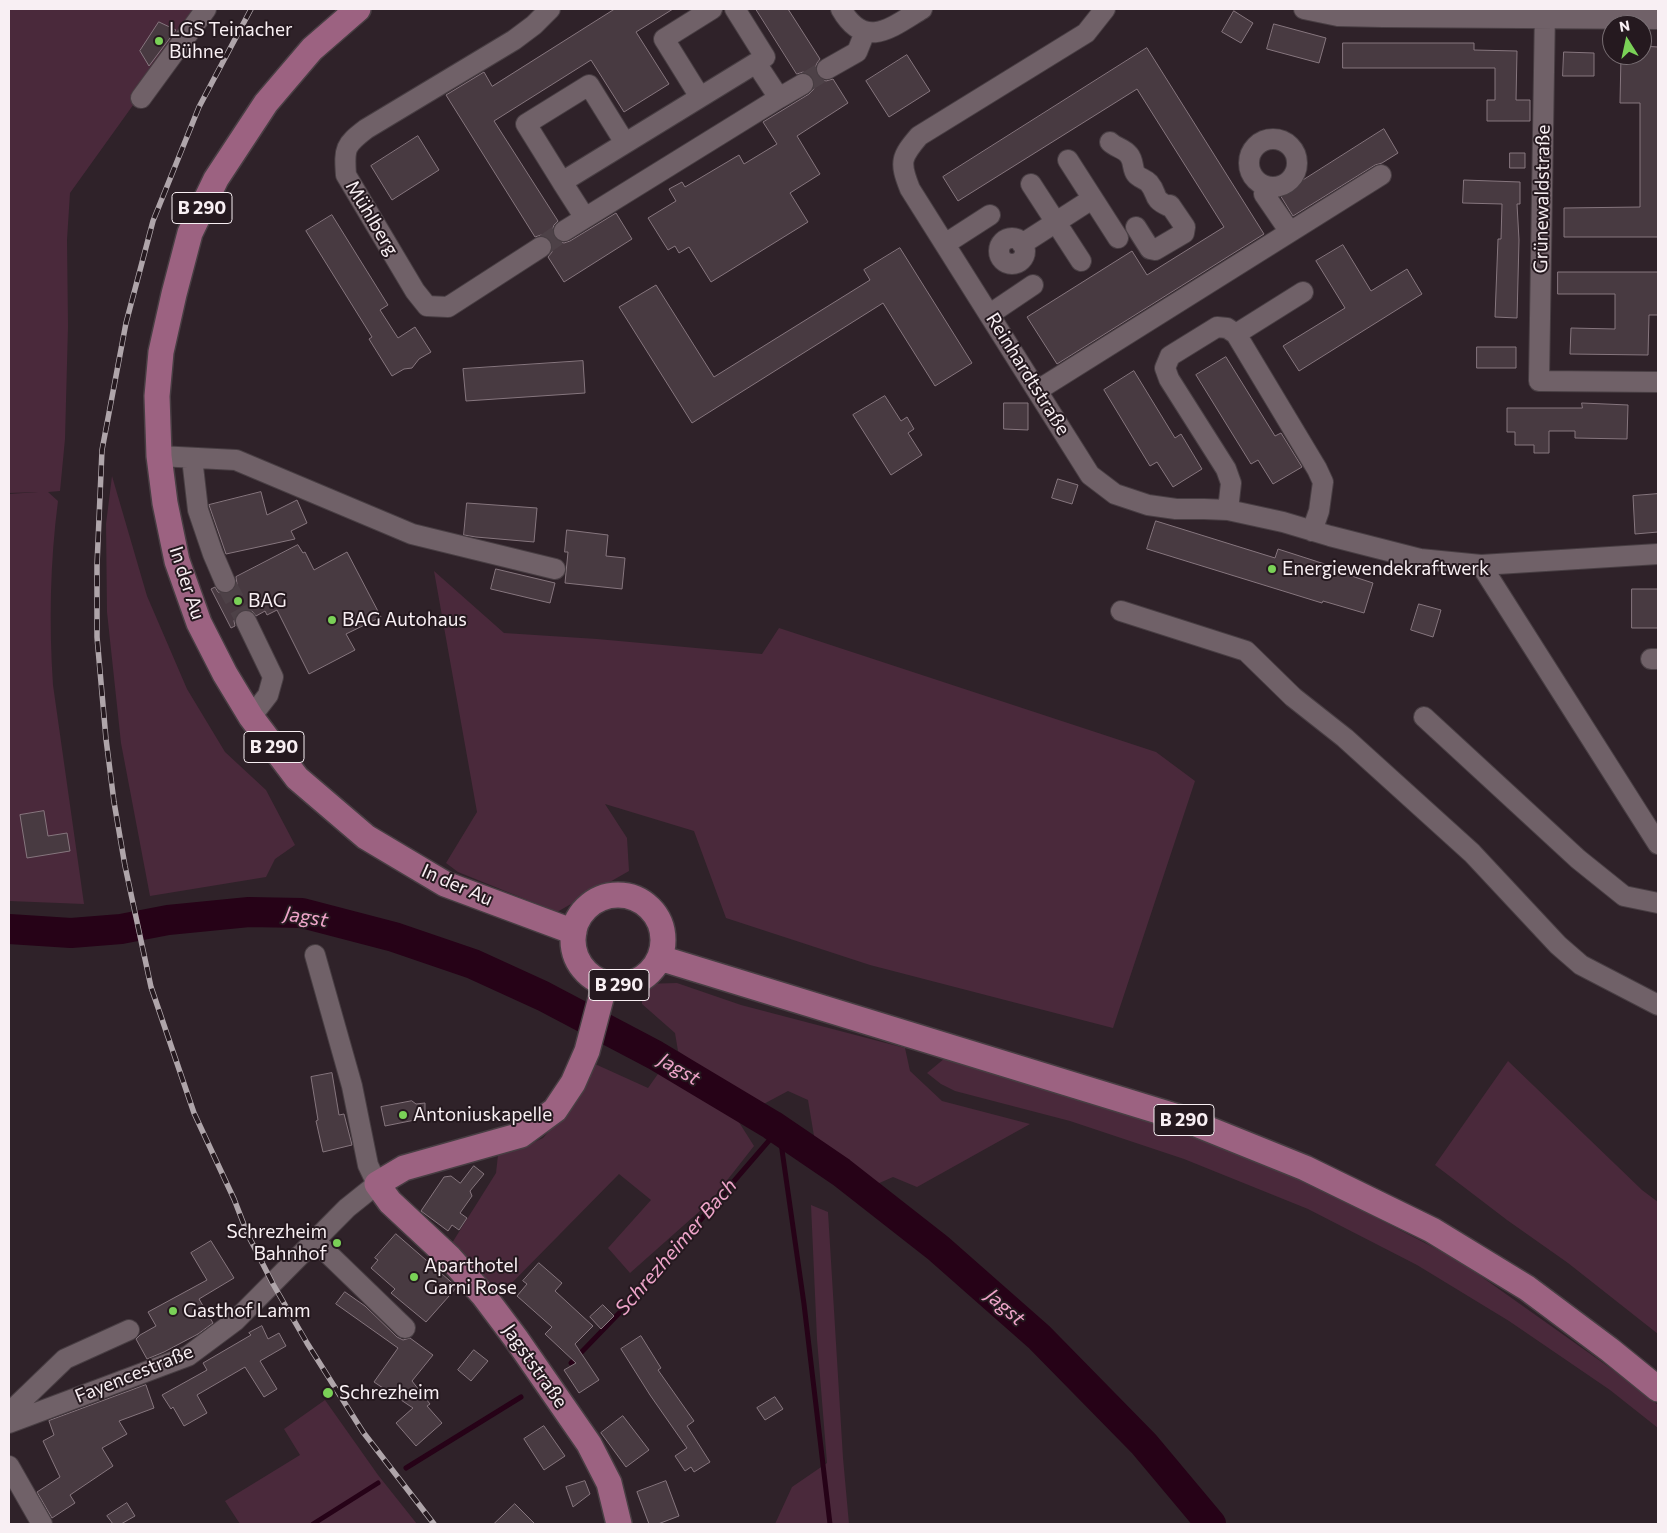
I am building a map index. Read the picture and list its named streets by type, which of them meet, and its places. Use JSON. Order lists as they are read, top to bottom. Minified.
{"streets":{"main road":["B 290","In der Au","Jagststraße","Fayencestraße"],"street":["Grünewaldstraße","Mühlberg","Reinhardtstraße"]},"crossings":[["B 290","In der Au"],["B 290","Fayencestraße"],["In der Au","Fayencestraße"],["Jagststraße","Fayencestraße"]],"water":["Jagst","Schrezheimer Bach"],"places":["LGS Teinacher Bühne","Energiewendekraftwerk","BAG","BAG Autohaus","Antoniuskapelle","Schrezheim Bahnhof","Aparthotel Garni Rose","Gasthof Lamm","Schrezheim"],"north":"top"}
